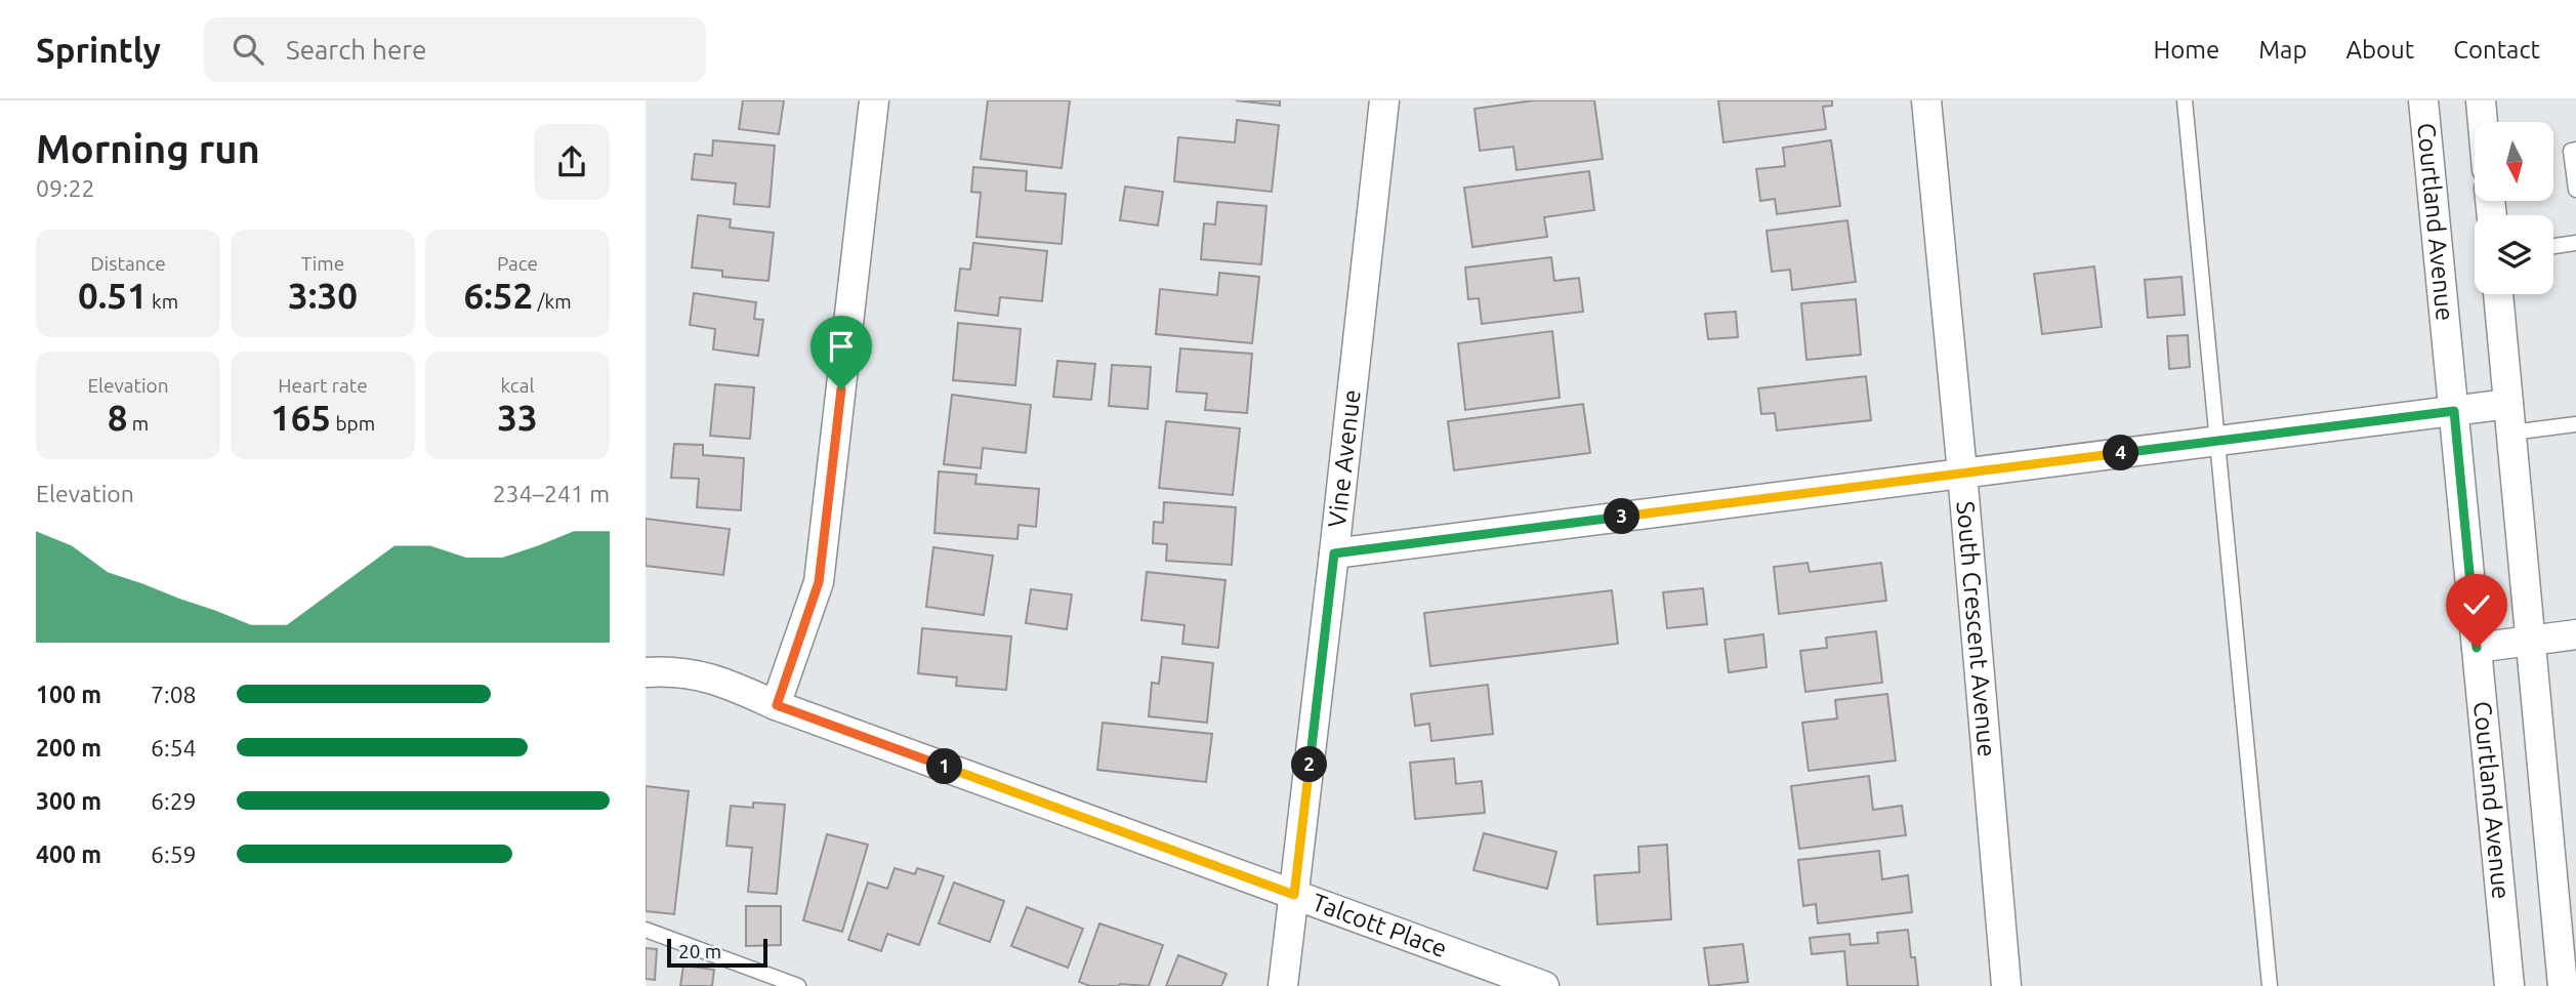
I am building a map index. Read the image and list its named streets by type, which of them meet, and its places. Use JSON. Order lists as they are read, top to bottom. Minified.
{"streets":{"street":["Courtland Avenue","Vine Avenue","South Crescent Avenue","Talcott Place"]},"crossings":[["Vine Avenue","Talcott Place"]],"scale_bar":"20 m","north":"bottom","page":{"header":"Sprintly","search":"Search here","nav":["Home","Map","About","Contact"],"heading":["Morning run","09:22"],"stats":[["Distance","0.51 km"],["Time","3:30"],["Pace","6:52 /km"],["Elevation","8 m"],["Heart rate","165 bpm"],["kcal","33"]],"pins":["4","3","2","1"],"chart":["Elevation","234–241 m"],"list":[{"name":"100 m","note":"7:08"},{"name":"200 m","note":"6:54"},{"name":"300 m","note":"6:29"},{"name":"400 m","note":"6:59"}],"scale":"20 m"}}
